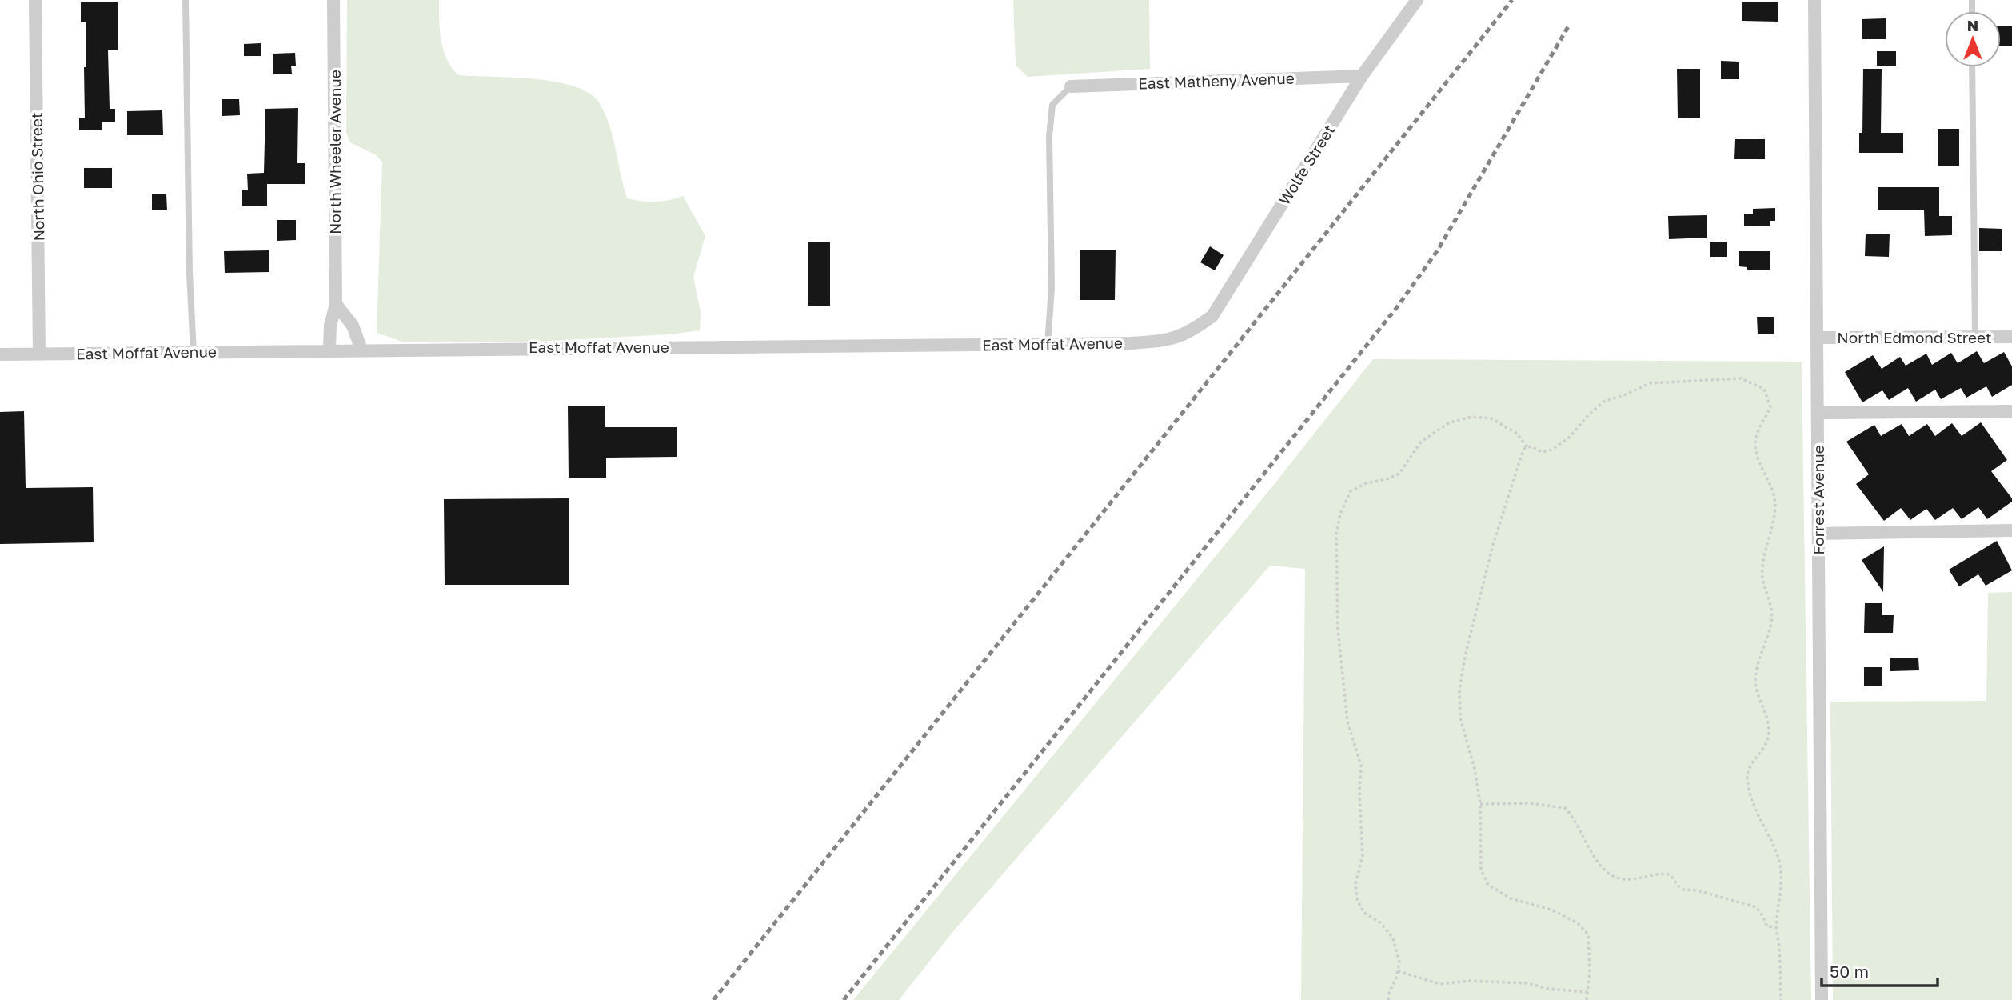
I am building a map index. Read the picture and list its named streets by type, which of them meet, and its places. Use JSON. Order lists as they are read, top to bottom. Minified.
{"streets":{"street":["East Matheny Avenue","North Wheeler Avenue","Wolfe Street","North Ohio Street","North Edmond Street","East Moffat Avenue","Forrest Avenue"]},"crossings":[["East Matheny Avenue","Wolfe Street"],["North Wheeler Avenue","East Moffat Avenue"],["Wolfe Street","East Moffat Avenue"],["North Ohio Street","East Moffat Avenue"],["North Edmond Street","Forrest Avenue"]],"scale_bar":"50 m","north":"top"}
